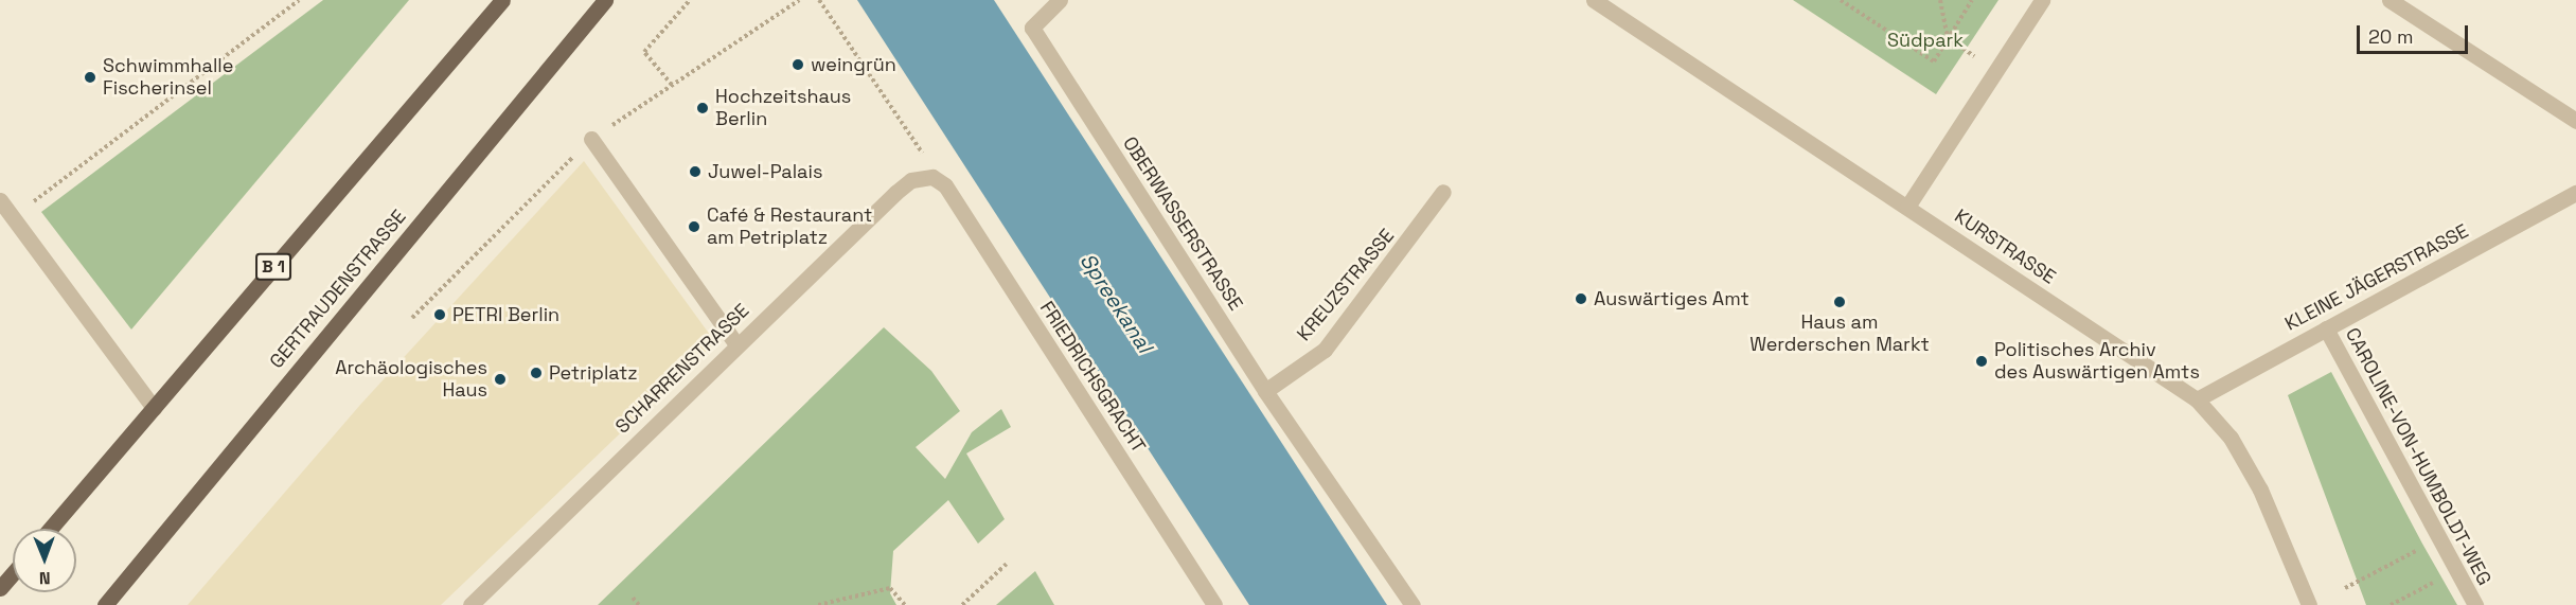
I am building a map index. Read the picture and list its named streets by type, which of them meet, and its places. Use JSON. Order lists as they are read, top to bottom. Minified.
{"streets":{"main road":["B 1","GERTRAUDENSTRASSE"],"street":["OBERWASSERSTRASSE","KURSTRASSE","KLEINE JÄGERSTRASSE","KREUZSTRASSE","SCHARRENSTRASSE","FRIEDRICHSGRACHT","CAROLINE-VON-HUMBOLDT-WEG"]},"crossings":[["OBERWASSERSTRASSE","KREUZSTRASSE"],["KURSTRASSE","KLEINE JÄGERSTRASSE"],["KLEINE JÄGERSTRASSE","CAROLINE-VON-HUMBOLDT-WEG"],["SCHARRENSTRASSE","FRIEDRICHSGRACHT"]],"water":["Spreekanal"],"parks":["Südpark"],"places":["weingrün","Schwimmhalle Fischerinsel","Hochzeitshaus Berlin","Juwel-Palais","Café & Restaurant am Petriplatz","Auswärtiges Amt","Haus am Werderschen Markt","PETRI Berlin","Politisches Archiv des Auswärtigen Amts","Petriplatz","Archäologisches Haus"],"scale_bar":"20 m","north":"bottom"}
